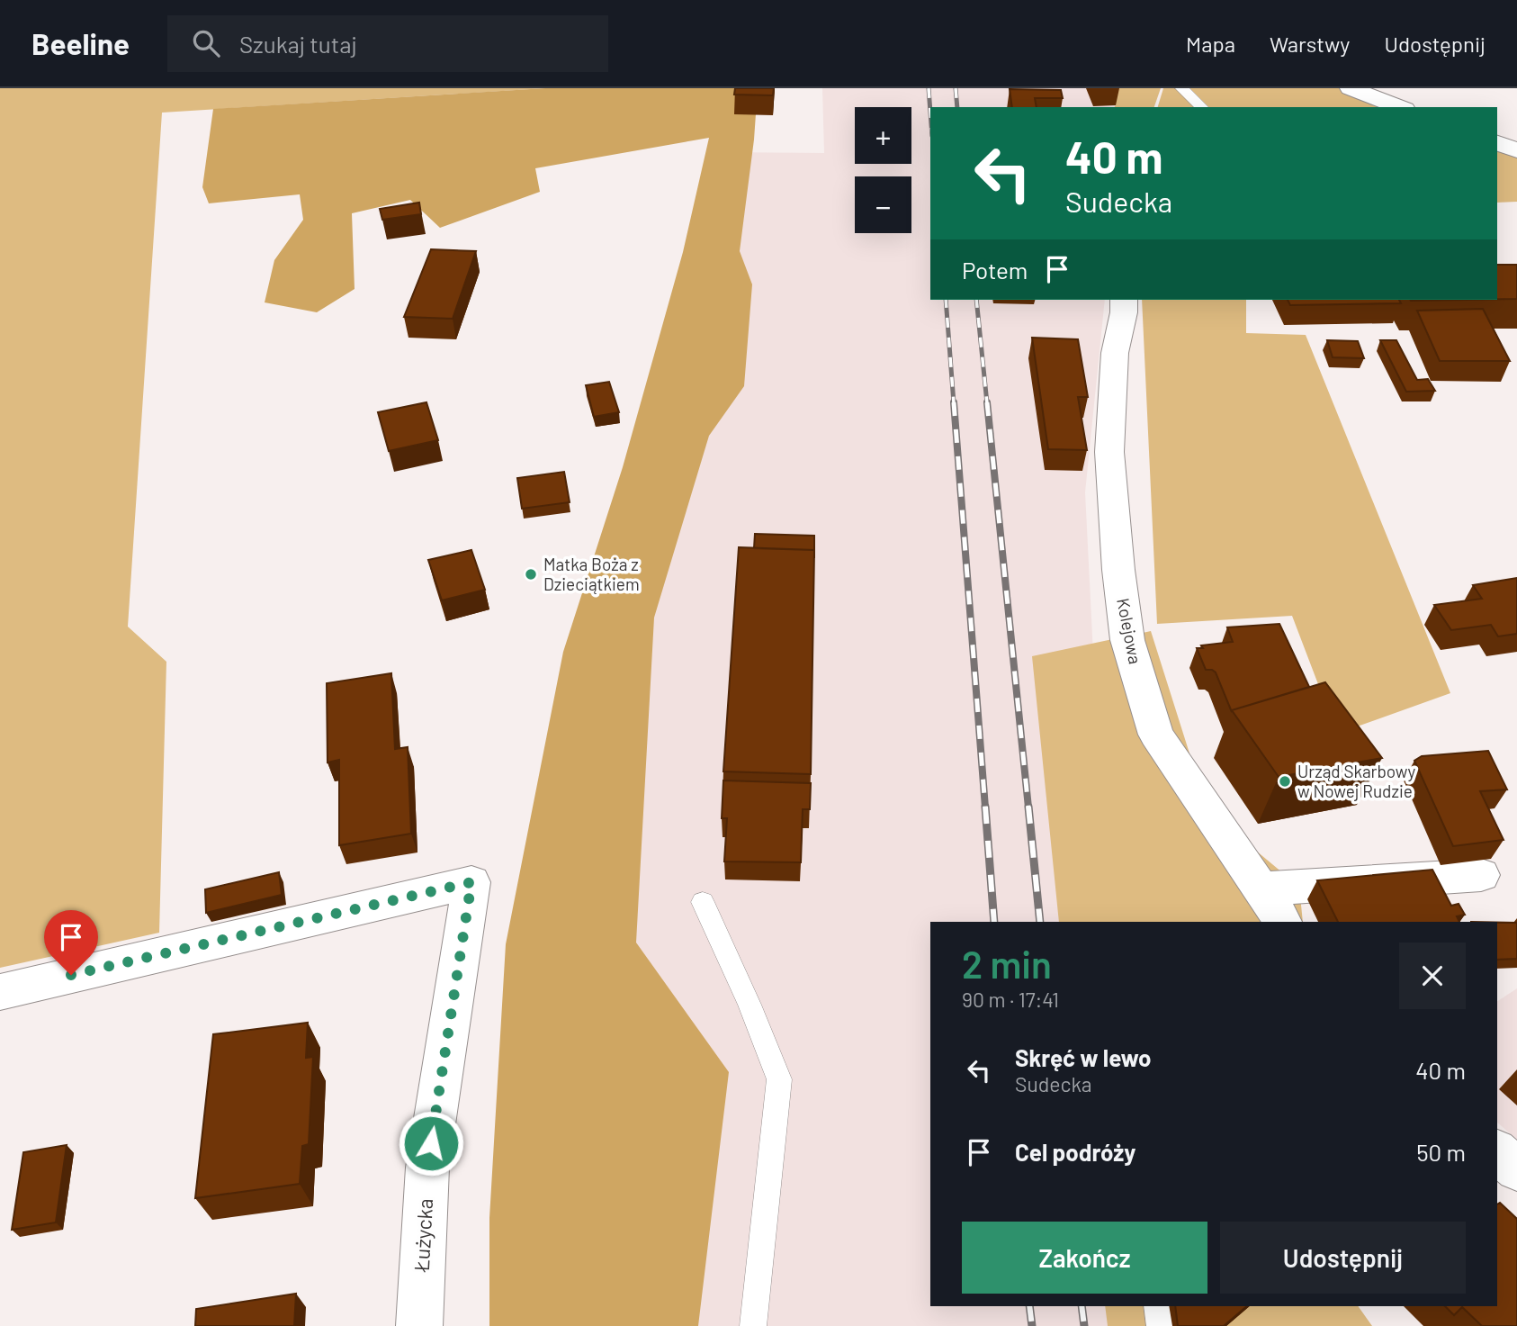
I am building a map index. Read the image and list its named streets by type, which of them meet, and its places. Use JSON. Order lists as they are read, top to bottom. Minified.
{"streets":{"street":["Kolejowa","Łużycka"]},"places":["Matka Boża z Dzieciątkiem","Urząd Skarbowy w Nowej Rudzie"],"page":{"header":"Beeline","search":"Szukaj tutaj","nav":["Mapa","Warstwy","Udostępnij"],"map_buttons":["+","−"],"turn":["40 m","Sudecka"],"then":"Potem","heading":["2 min","90 m · 17:41"],"list":[{"name":"Skręć w lewo","note":"Sudecka","value":"40 m"},{"name":"Cel podróży","value":"50 m"}],"buttons":["Zakończ","Udostępnij"]}}
